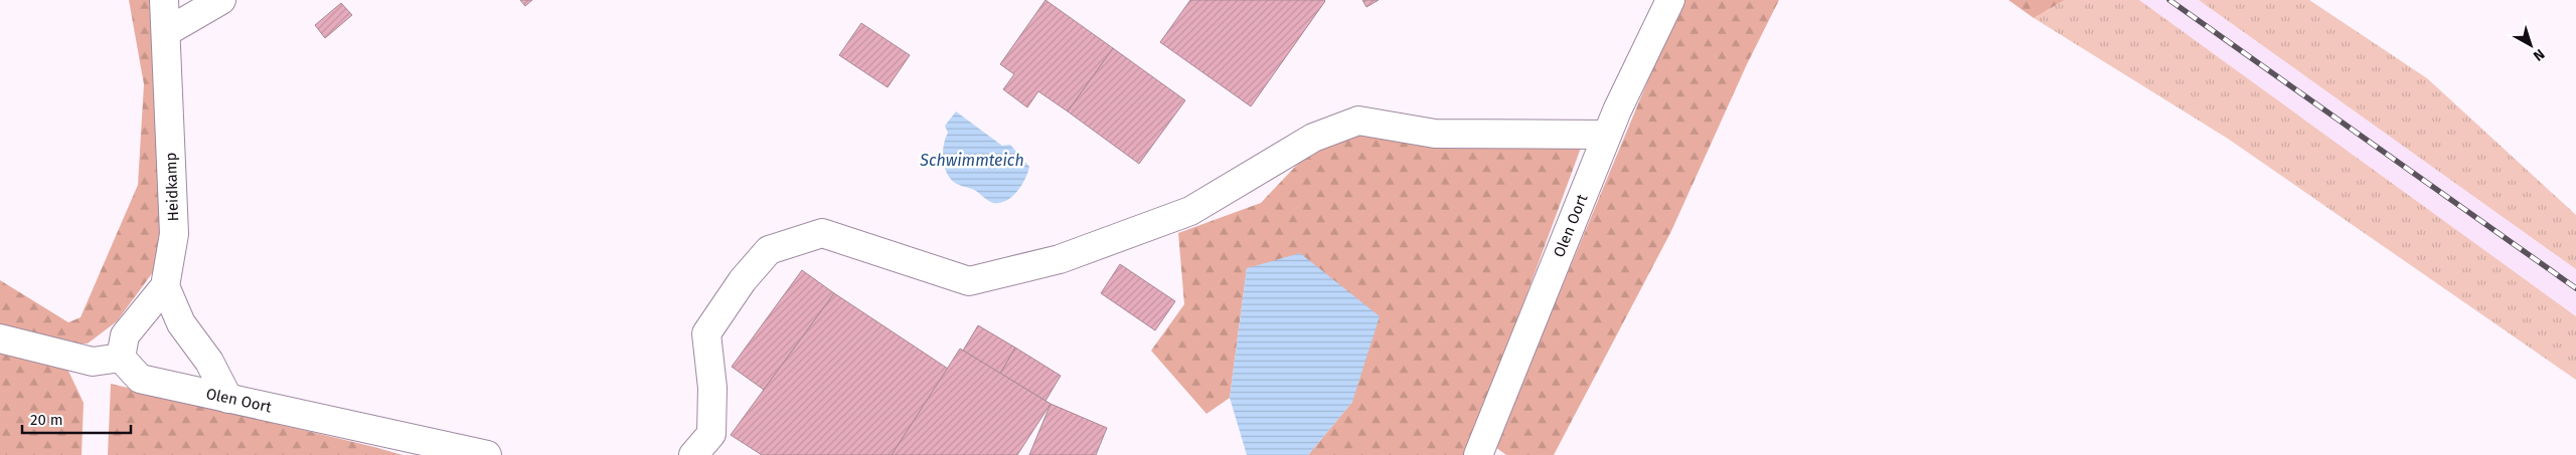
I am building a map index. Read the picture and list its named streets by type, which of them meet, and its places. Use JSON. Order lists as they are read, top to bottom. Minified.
{"streets":{"street":["Heidkamp","Olen Oort"]},"crossings":[["Heidkamp","Olen Oort"]],"water":["Schwimmteich"],"scale_bar":"20 m","north":"bottom right"}
